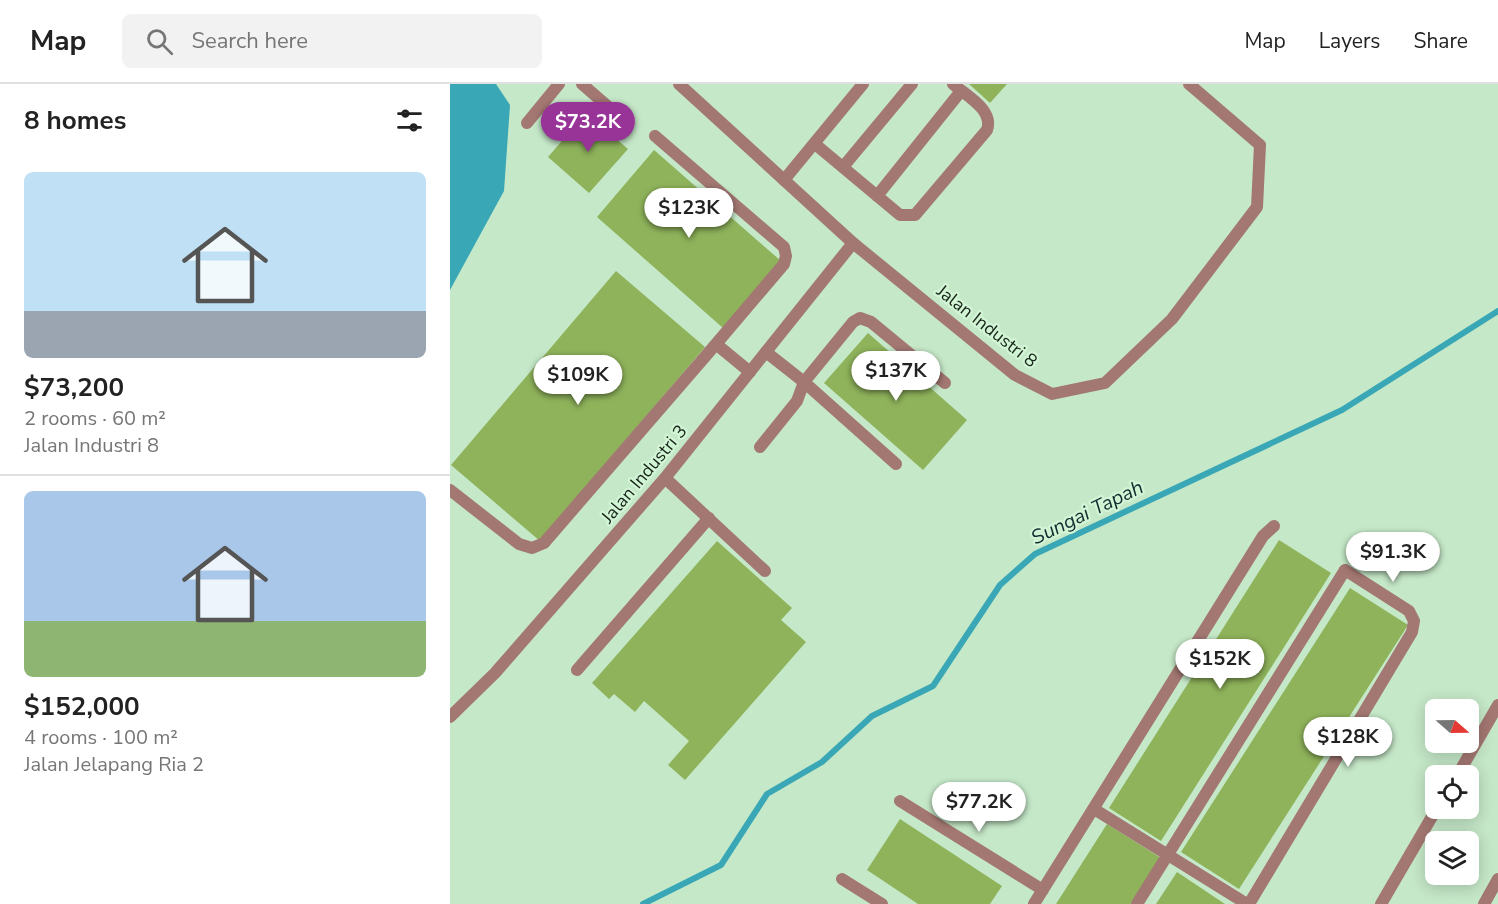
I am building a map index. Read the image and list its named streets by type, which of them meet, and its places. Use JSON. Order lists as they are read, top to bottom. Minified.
{"streets":{"street":["Jalan Industri 8","Jalan Industri 3"]},"crossings":[["Jalan Industri 8","Jalan Industri 3"]],"water":["Sungai Tapah"],"north":"right","page":{"header":"Map","search":"Search here","nav":["Map","Layers","Share"],"heading":"8 homes","price":["$73.2K","$123K","$137K","$109K","$91.3K","$152K","$128K","$77.2K"],"list":[{"name":"$73,200","note":"2 rooms · 60 m² · Jalan Industri 8"},{"name":"$152,000","note":"4 rooms · 100 m² · Jalan Jelapang Ria 2"}]}}
